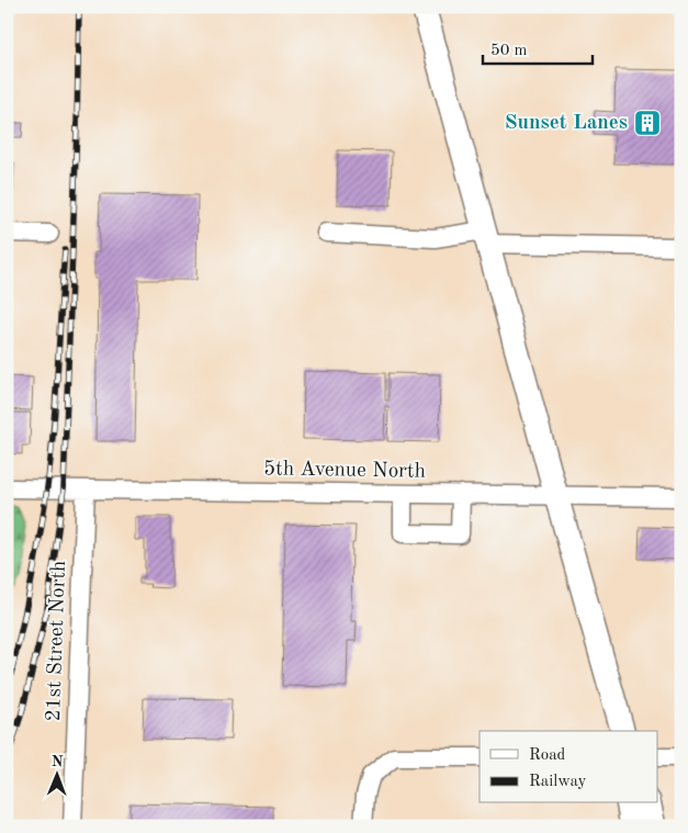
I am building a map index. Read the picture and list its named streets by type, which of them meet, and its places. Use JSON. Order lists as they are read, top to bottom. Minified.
{"streets":{"street":["5th Avenue North","21st Street North"]},"crossings":[["5th Avenue North","21st Street North"]],"places":{"building":["Sunset Lanes"]},"legend":["Road","Railway"],"scale_bar":"50 m","north":"top"}
